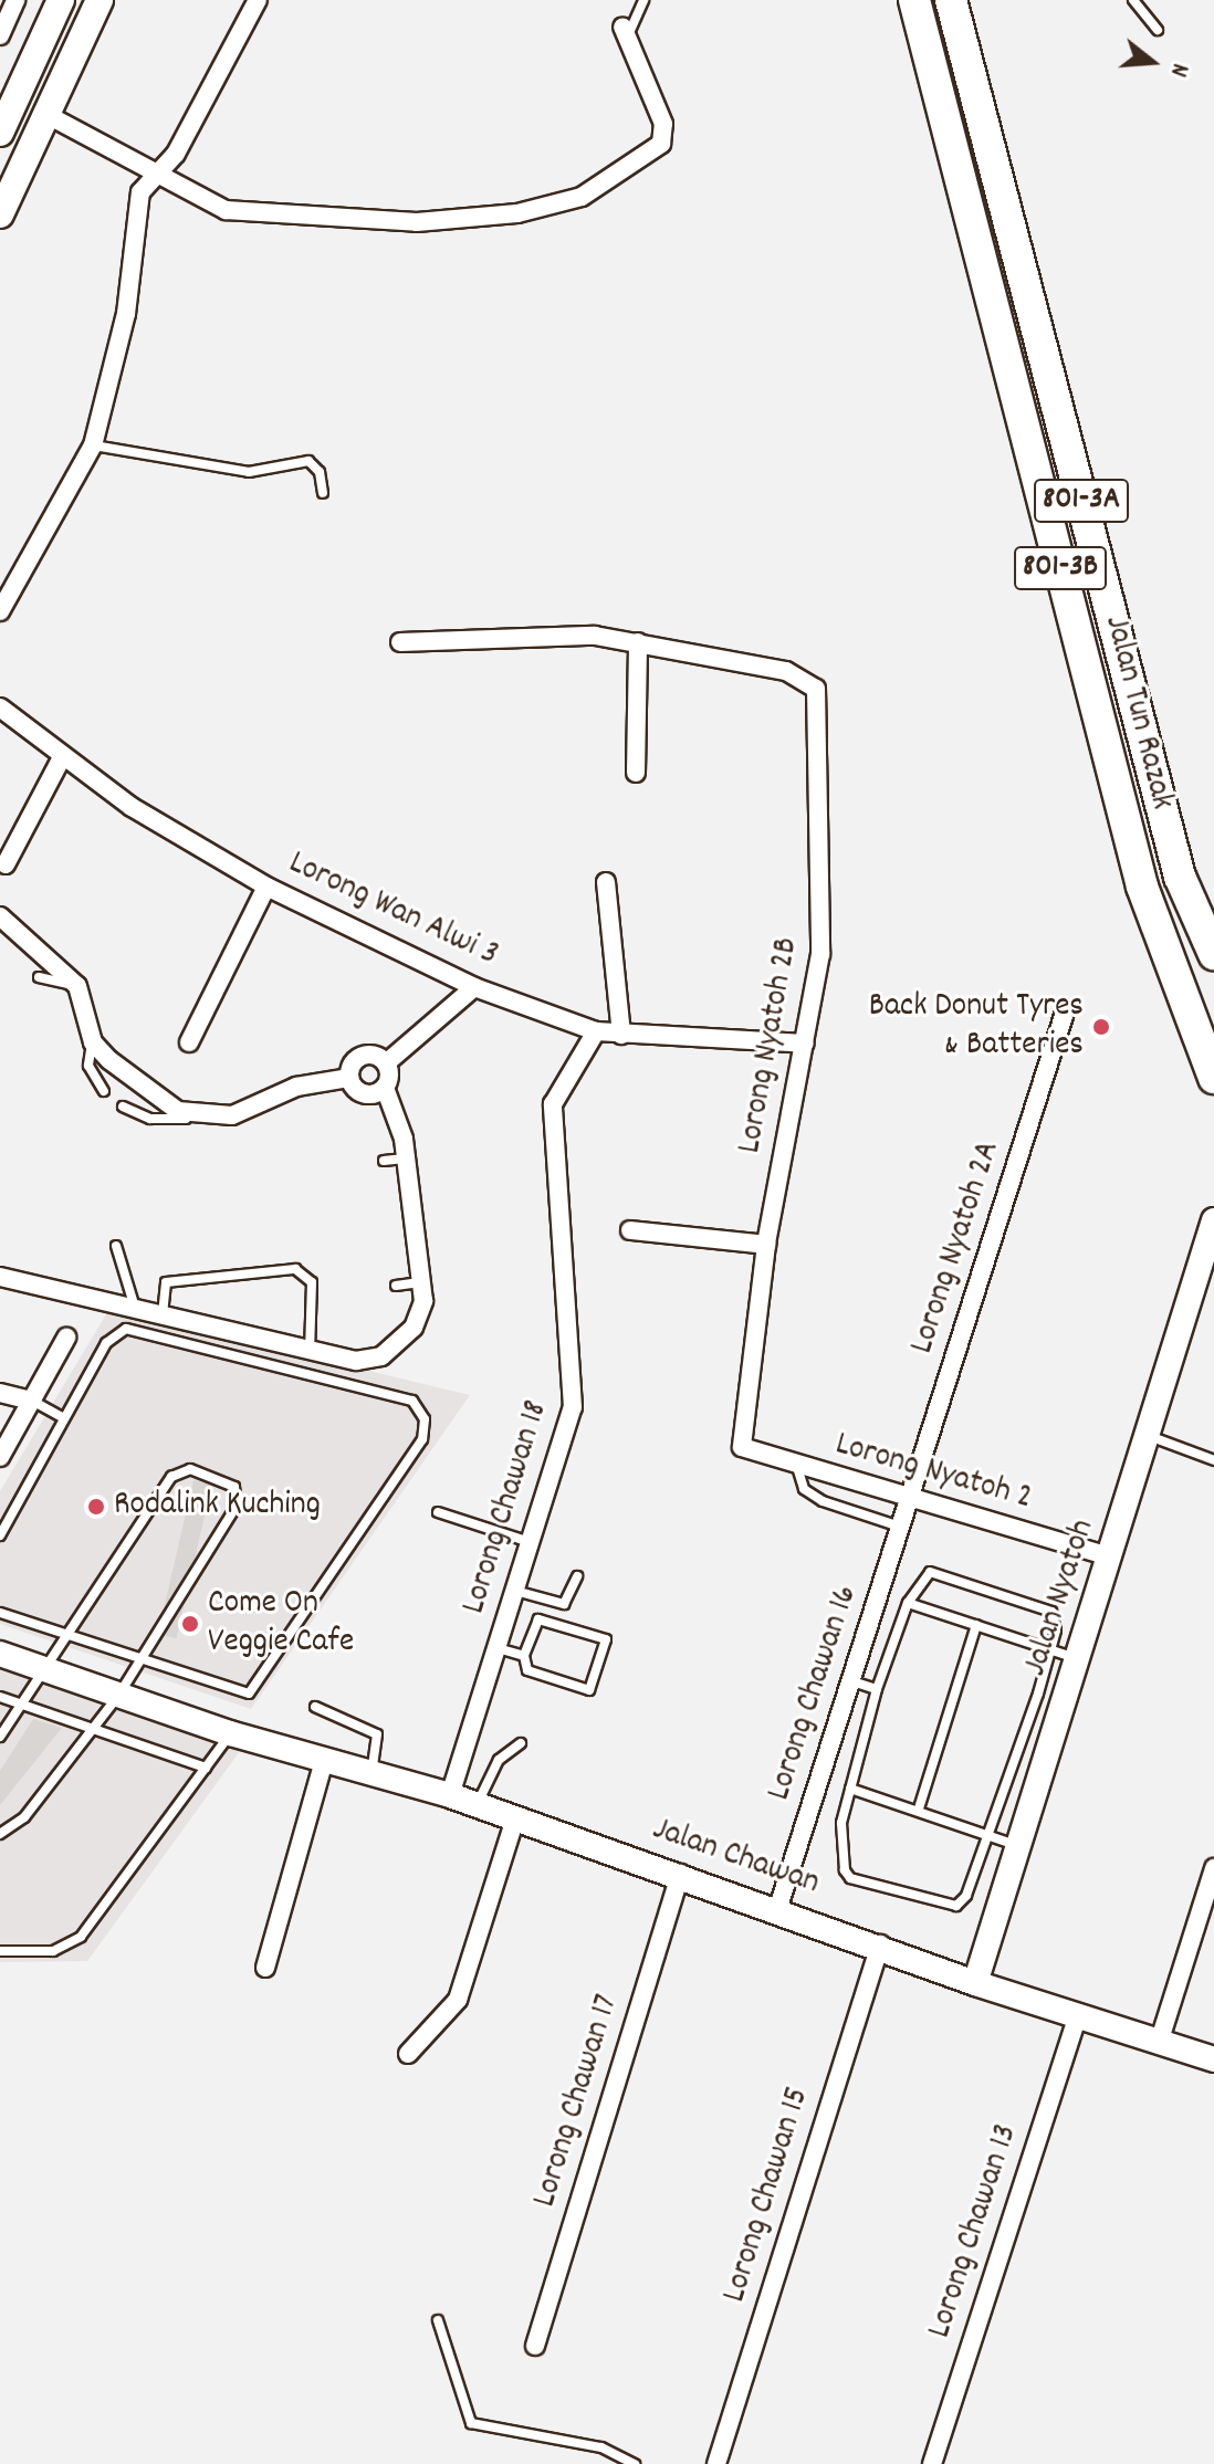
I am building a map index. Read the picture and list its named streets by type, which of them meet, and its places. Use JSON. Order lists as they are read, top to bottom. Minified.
{"streets":{"highway":["801-3A","801-3B","Jalan Tun Razak"],"street":["Lorong Wan Alwi 3","Lorong Nyatoh 2B","Lorong Nyatoh 2A","Lorong Nyatoh 2","Lorong Chawan 18","Jalan Nyatoh","Lorong Chawan 16","Jalan Chawan","Lorong Chawan 17","Lorong Chawan 15","Lorong Chawan 13"]},"crossings":[["Lorong Wan Alwi 3","Lorong Nyatoh 2B"],["Lorong Wan Alwi 3","Lorong Chawan 18"],["Lorong Nyatoh 2B","Lorong Nyatoh 2"],["Lorong Nyatoh 2A","Lorong Nyatoh 2"],["Lorong Nyatoh 2A","Lorong Chawan 16"],["Lorong Nyatoh 2","Jalan Nyatoh"],["Lorong Nyatoh 2","Lorong Chawan 16"],["Lorong Chawan 18","Jalan Chawan"],["Jalan Nyatoh","Jalan Chawan"],["Lorong Chawan 16","Jalan Chawan"],["Jalan Chawan","Lorong Chawan 17"],["Jalan Chawan","Lorong Chawan 15"],["Jalan Chawan","Lorong Chawan 13"]],"places":["Back Donut Tyres & Batteries","Rodalink Kuching","Come On Veggie Cafe"],"north":"right"}
